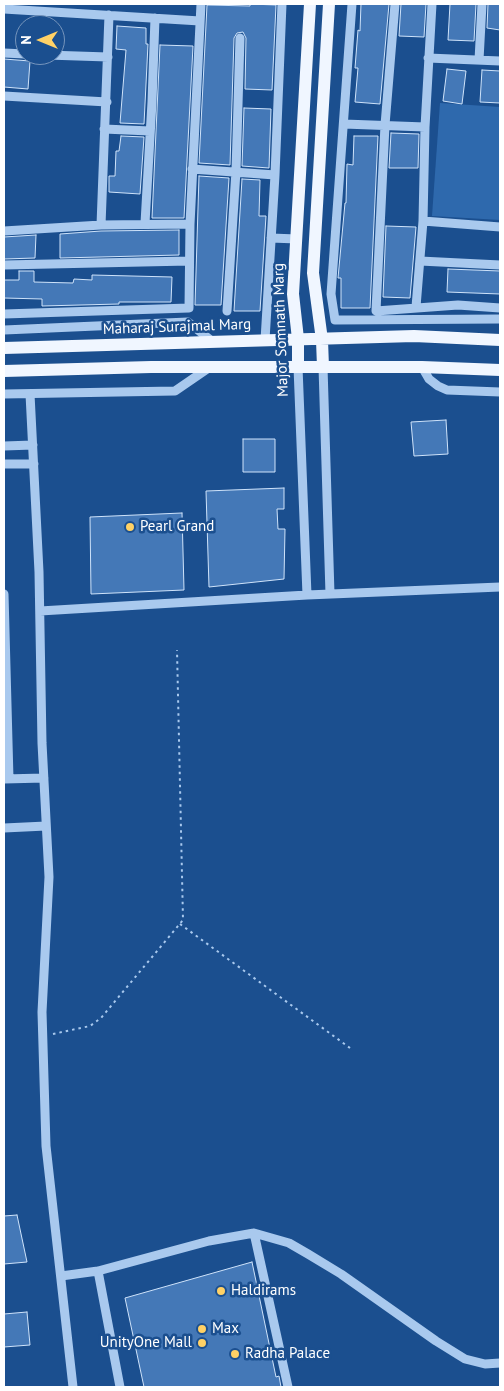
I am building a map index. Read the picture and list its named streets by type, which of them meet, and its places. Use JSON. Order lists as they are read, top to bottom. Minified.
{"streets":{"main road":["Maharaj Surajmal Marg","Major Somnath Marg"]},"crossings":[["Maharaj Surajmal Marg","Major Somnath Marg"]],"places":["Pearl Grand","Haldirams","Max","UnityOne Mall","Radha Palace"],"north":"left"}
